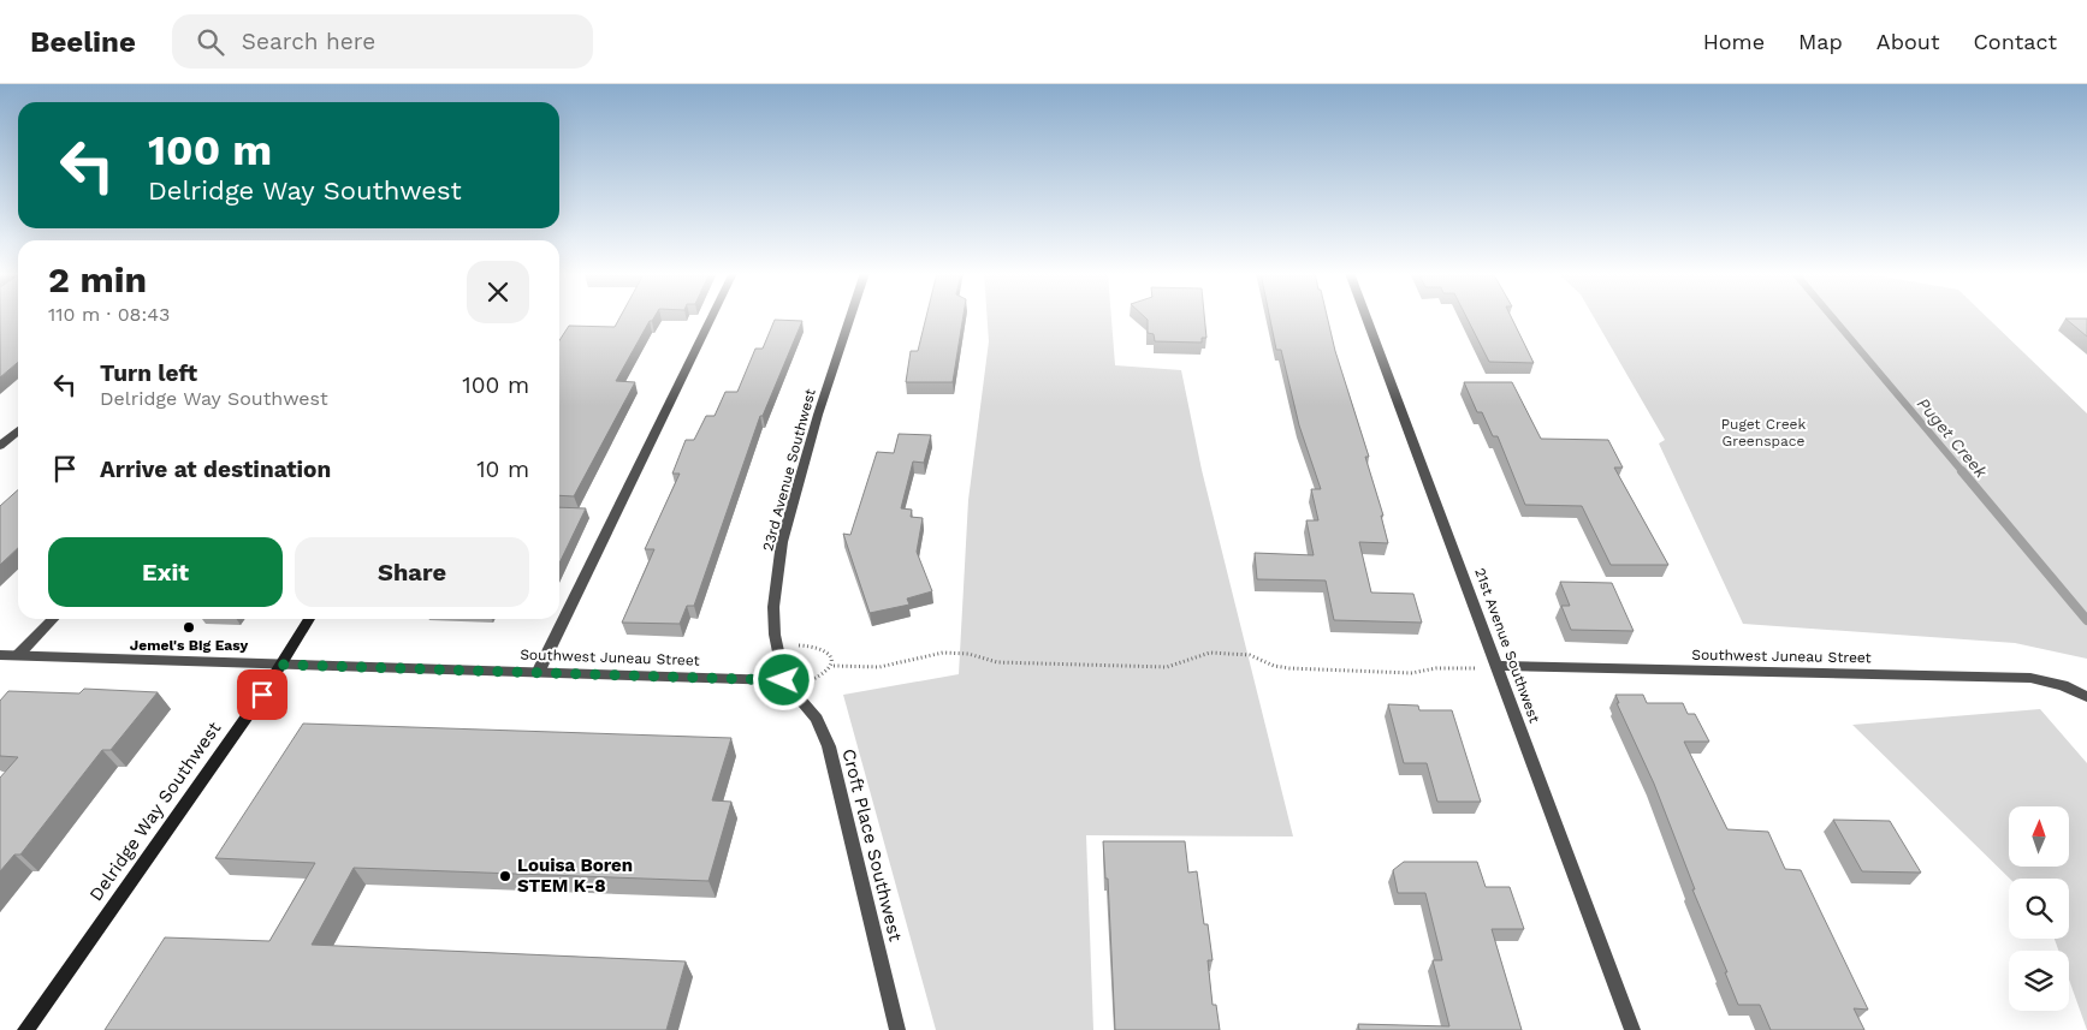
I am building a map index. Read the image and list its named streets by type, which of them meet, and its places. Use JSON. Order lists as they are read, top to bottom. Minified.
{"streets":{"main road":["Delridge Way Southwest"],"street":["23rd Avenue Southwest","21st Avenue Southwest","Southwest Juneau Street","Croft Place Southwest"]},"crossings":[["23rd Avenue Southwest","Southwest Juneau Street"],["23rd Avenue Southwest","Croft Place Southwest"],["21st Avenue Southwest","Southwest Juneau Street"],["Southwest Juneau Street","Delridge Way Southwest"],["Southwest Juneau Street","Croft Place Southwest"]],"water":["Puget Creek"],"parks":["Puget Creek Greenspace"],"places":["Jemel's Big Easy","Louisa Boren STEM K-8"],"north":"top","page":{"header":"Beeline","search":"Search here","nav":["Home","Map","About","Contact"],"turn":["100 m","Delridge Way Southwest"],"heading":["2 min","110 m · 08:43"],"list":[{"name":"Turn left","note":"Delridge Way Southwest","value":"100 m"},{"name":"Arrive at destination","value":"10 m"}],"buttons":["Exit","Share"]}}
